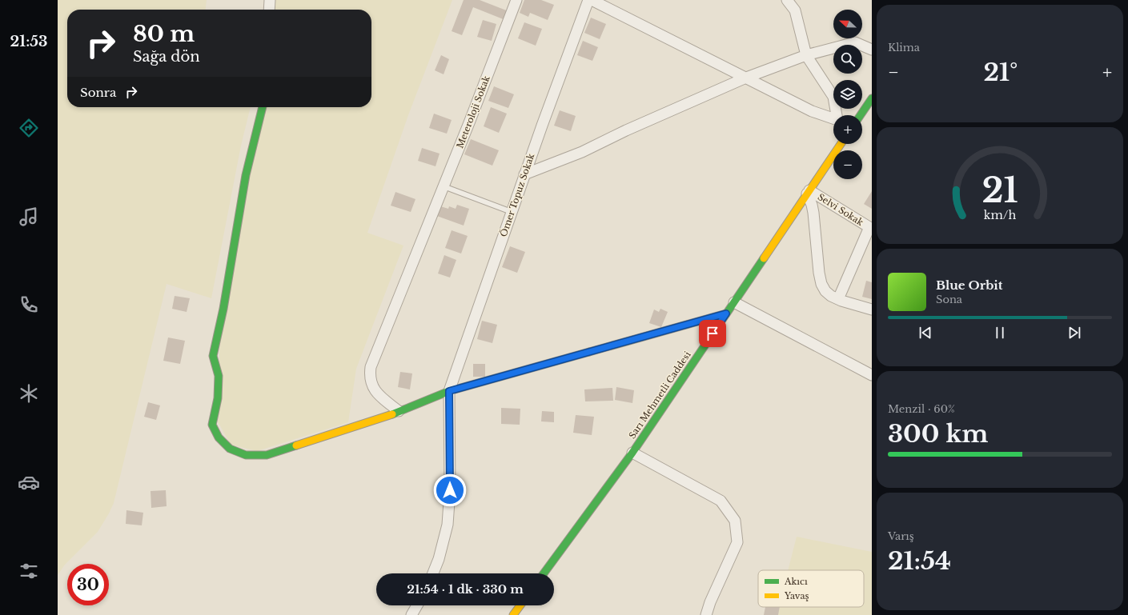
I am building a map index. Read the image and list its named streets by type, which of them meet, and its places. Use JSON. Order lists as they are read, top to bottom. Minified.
{"streets":{"street":["Meteroloji Sokak","Ömer Topuz Sokak","Selvi Sokak","Sarı Mehmetli Caddesi"]},"crossings":[["Selvi Sokak","Sarı Mehmetli Caddesi"]],"legend":["Akıcı","Yavaş"],"north":"left","page":{"tabs":"21:53","tile":["Klima",["Menzil · 60%","300 km"],["Varış","21:54"]],"map_buttons":["+","−"],"turn":["80 m","Sağa dön"],"heat":["−","21°","+"],"then":"Sonra","song":["Blue Orbit","Sona"],"limit":"30","trip":"21:54 · 1 dk · 330 m","gauge":["21","km/h"]}}
